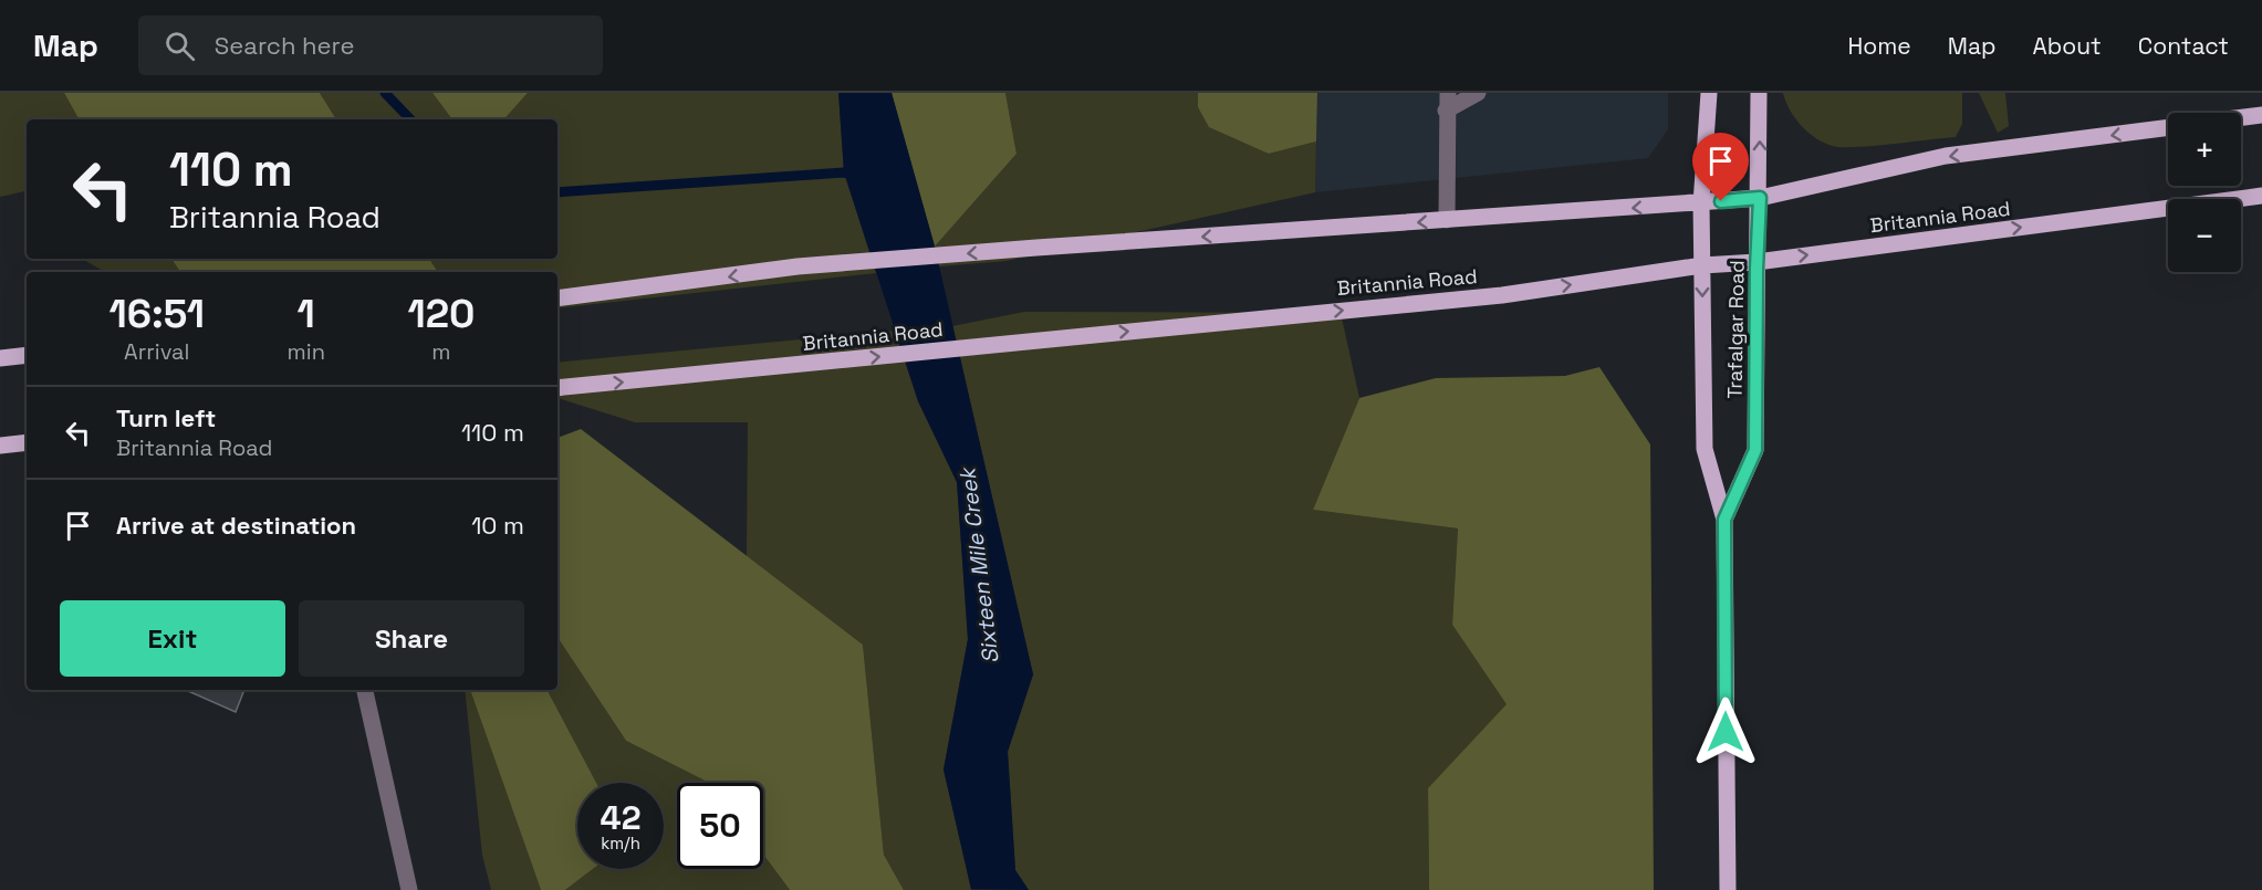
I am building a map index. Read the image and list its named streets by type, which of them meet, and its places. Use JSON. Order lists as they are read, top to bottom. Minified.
{"streets":{"main road":["Britannia Road","Trafalgar Road"]},"crossings":[["Britannia Road","Trafalgar Road"]],"water":["Sixteen Mile Creek"],"page":{"header":"Map","search":"Search here","nav":["Home","Map","About","Contact"],"map_buttons":["+","−"],"turn":["110 m","Britannia Road"],"eta":["16:51","Arrival","1","min","120","m"],"list":[{"name":"Turn left","note":"Britannia Road","value":"110 m"},{"name":"Arrive at destination","value":"10 m"}],"buttons":["Exit","Share"],"speed":"42 km/h","limit":"50"}}
